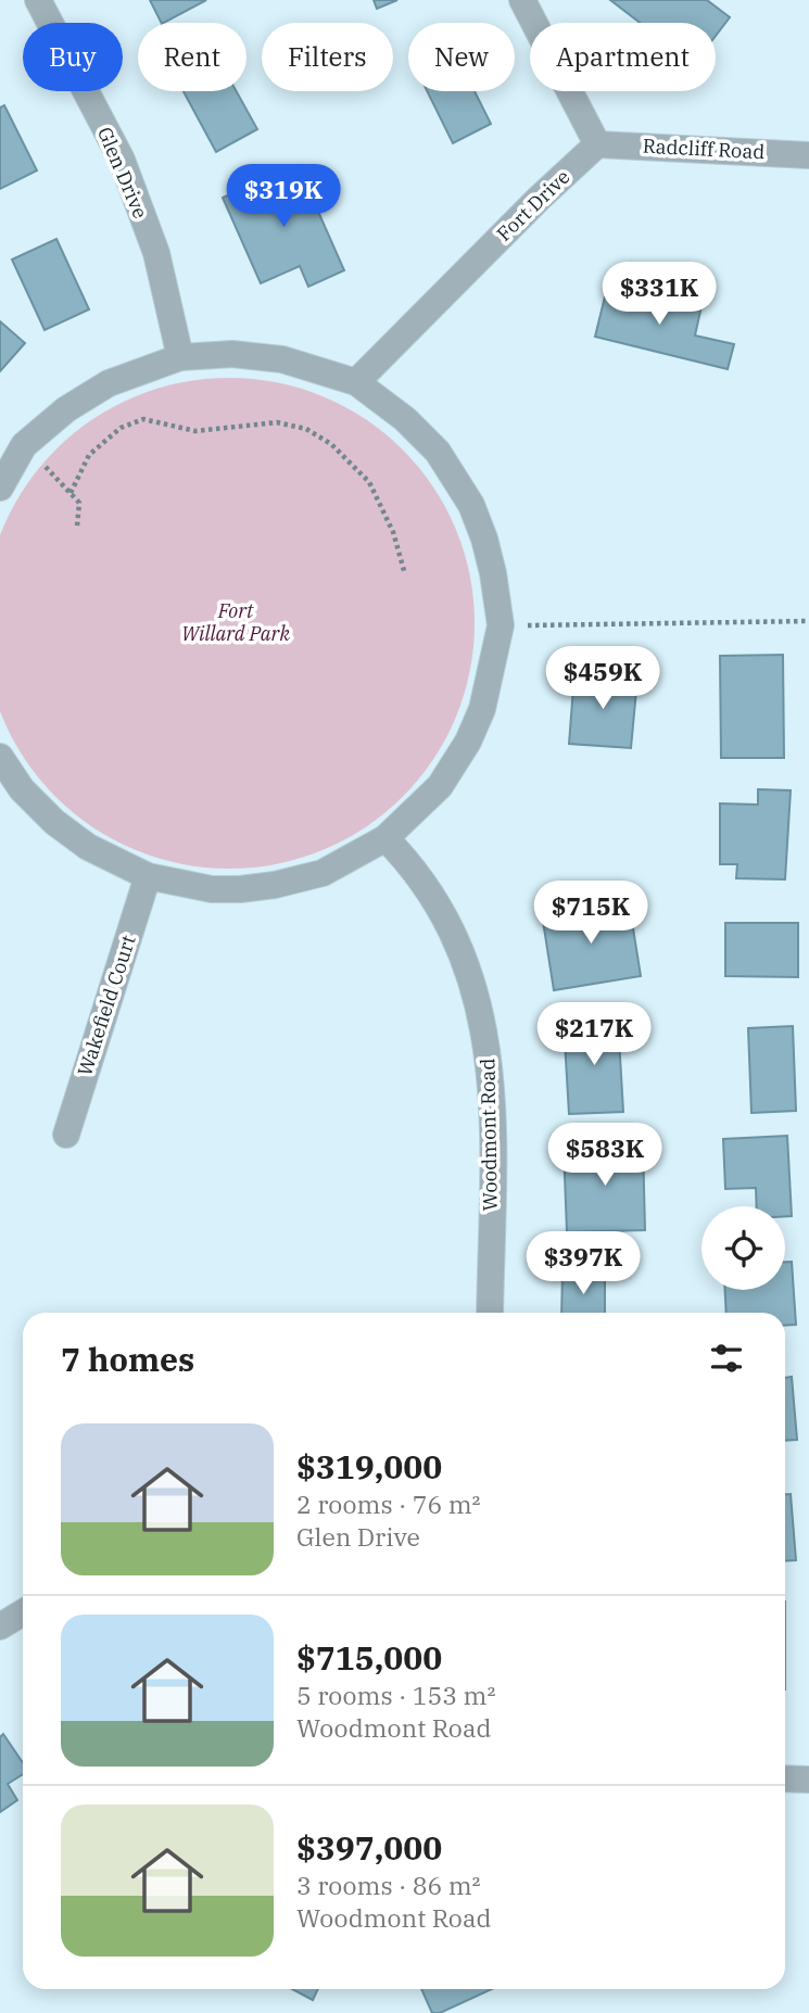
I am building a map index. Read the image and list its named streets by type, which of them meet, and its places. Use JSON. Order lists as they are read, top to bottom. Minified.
{"streets":{"street":["Radcliff Road","Glen Drive","Fort Drive","Wakefield Court","Woodmont Road"]},"crossings":[["Radcliff Road","Fort Drive"]],"parks":["Fort Willard Park"],"page":{"chip":["Buy","Rent","Filters","New","Apartment"],"price":["$319K","$331K","$459K","$715K","$217K","$583K","$397K"],"heading":"7 homes","list":[{"name":"$319,000","note":"2 rooms · 76 m² · Glen Drive"},{"name":"$715,000","note":"5 rooms · 153 m² · Woodmont Road"},{"name":"$397,000","note":"3 rooms · 86 m² · Woodmont Road"}]}}
